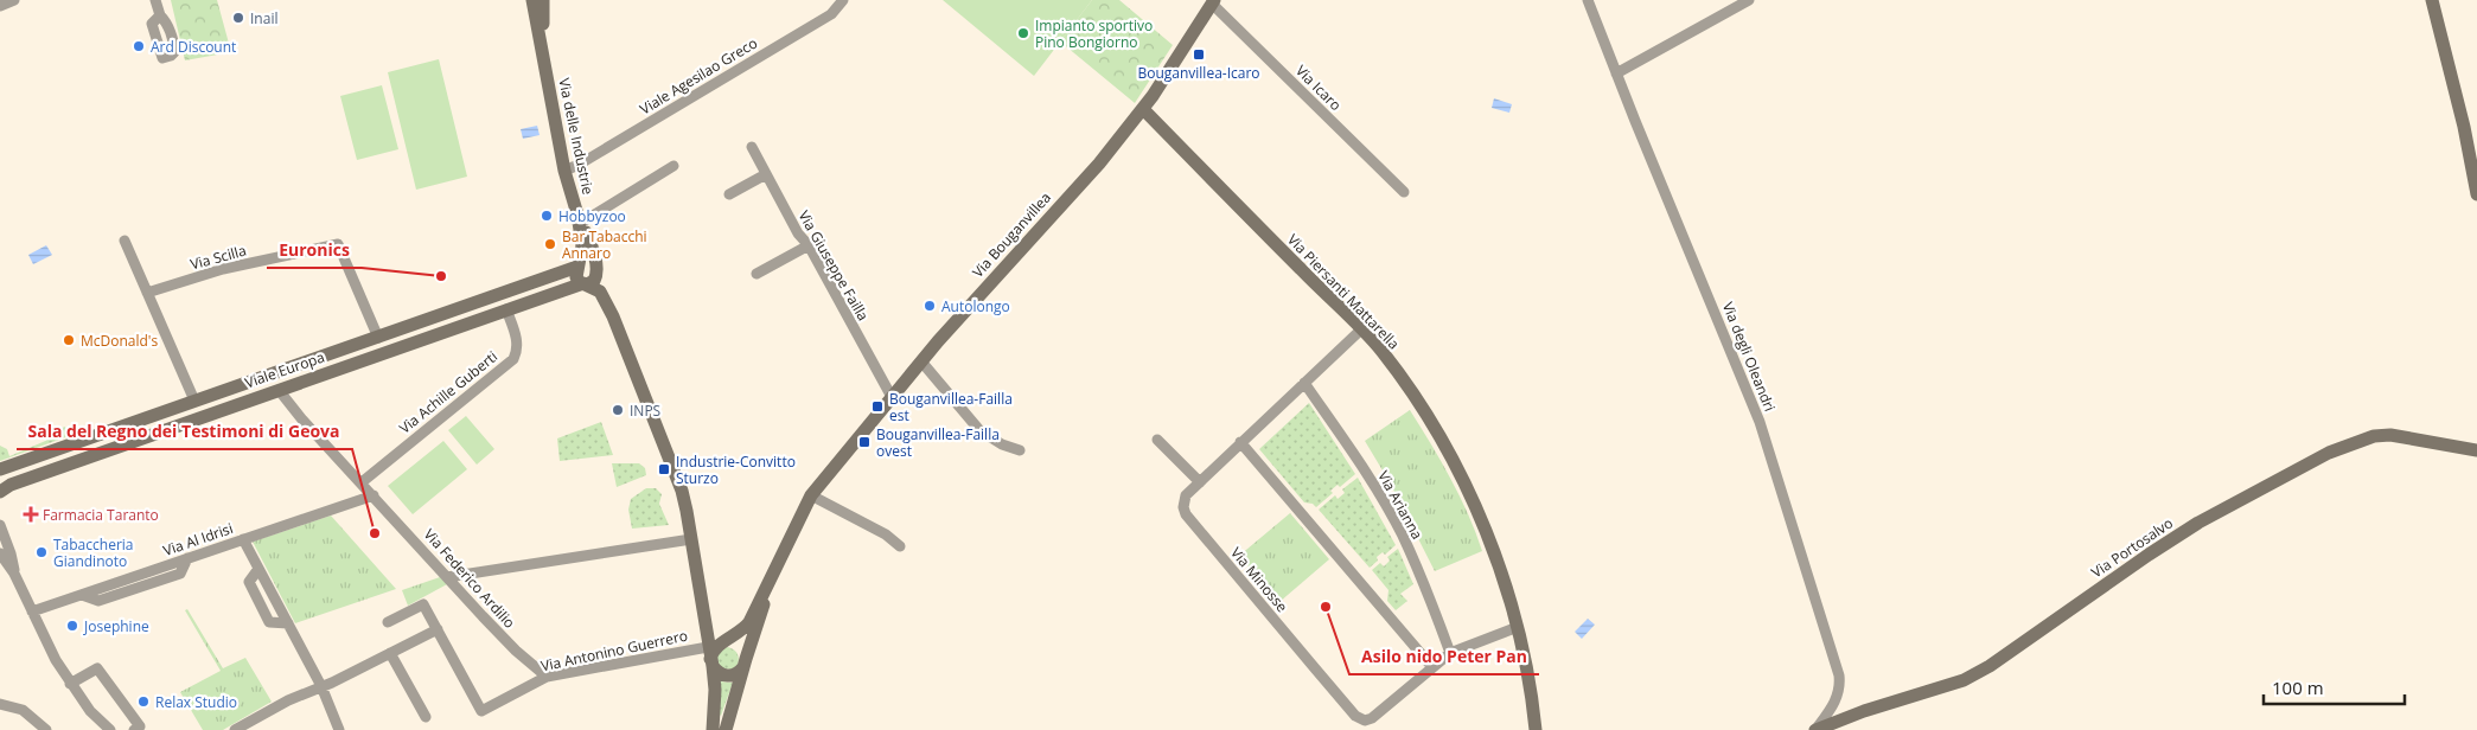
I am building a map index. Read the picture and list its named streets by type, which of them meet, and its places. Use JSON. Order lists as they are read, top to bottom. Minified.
{"streets":{"street":["Viale Agesilao Greco","Via Icaro","Via delle Industrie","Via Bouganvillea","Via Scilla","Via Giuseppe Failla","Via Piersanti Mattarella","Via degli Oleandri","Viale Europa","Via Achille Guberti","Via Arianna","Via Al Idrisi","Via Portosalvo","Via Federico Ardilio","Via Minosse","Via Antonino Guerrero"]},"crossings":[["Viale Agesilao Greco","Via delle Industrie"],["Via Icaro","Via Bouganvillea"],["Via Bouganvillea","Via Giuseppe Failla"],["Via Bouganvillea","Via Piersanti Mattarella"],["Via Scilla","Viale Europa"],["Via Piersanti Mattarella","Via Minosse"],["Via degli Oleandri","Via Portosalvo"],["Viale Europa","Via Achille Guberti"],["Viale Europa","Via Federico Ardilio"],["Via Achille Guberti","Via Federico Ardilio"],["Via Arianna","Via Minosse"],["Via Al Idrisi","Via Federico Ardilio"],["Via Federico Ardilio","Via Antonino Guerrero"]],"places":{"other":["Inail","Impianto sportivo Pino Bongiorno","Ard Discount","Hobbyzoo","Bar Tabacchi Annaro","Euronics","Autolongo","McDonald's","INPS","Sala del Regno dei Testimoni di Geova","Tabaccheria Giandinoto","Asilo nido Peter Pan","Josephine","Relax Studio"],"transit":["Bouganvillea-Icaro","Bouganvillea-Failla est","Bouganvillea-Failla ovest","Industrie-Convitto Sturzo"],"health":["Farmacia Taranto"]},"scale_bar":"100 m"}
